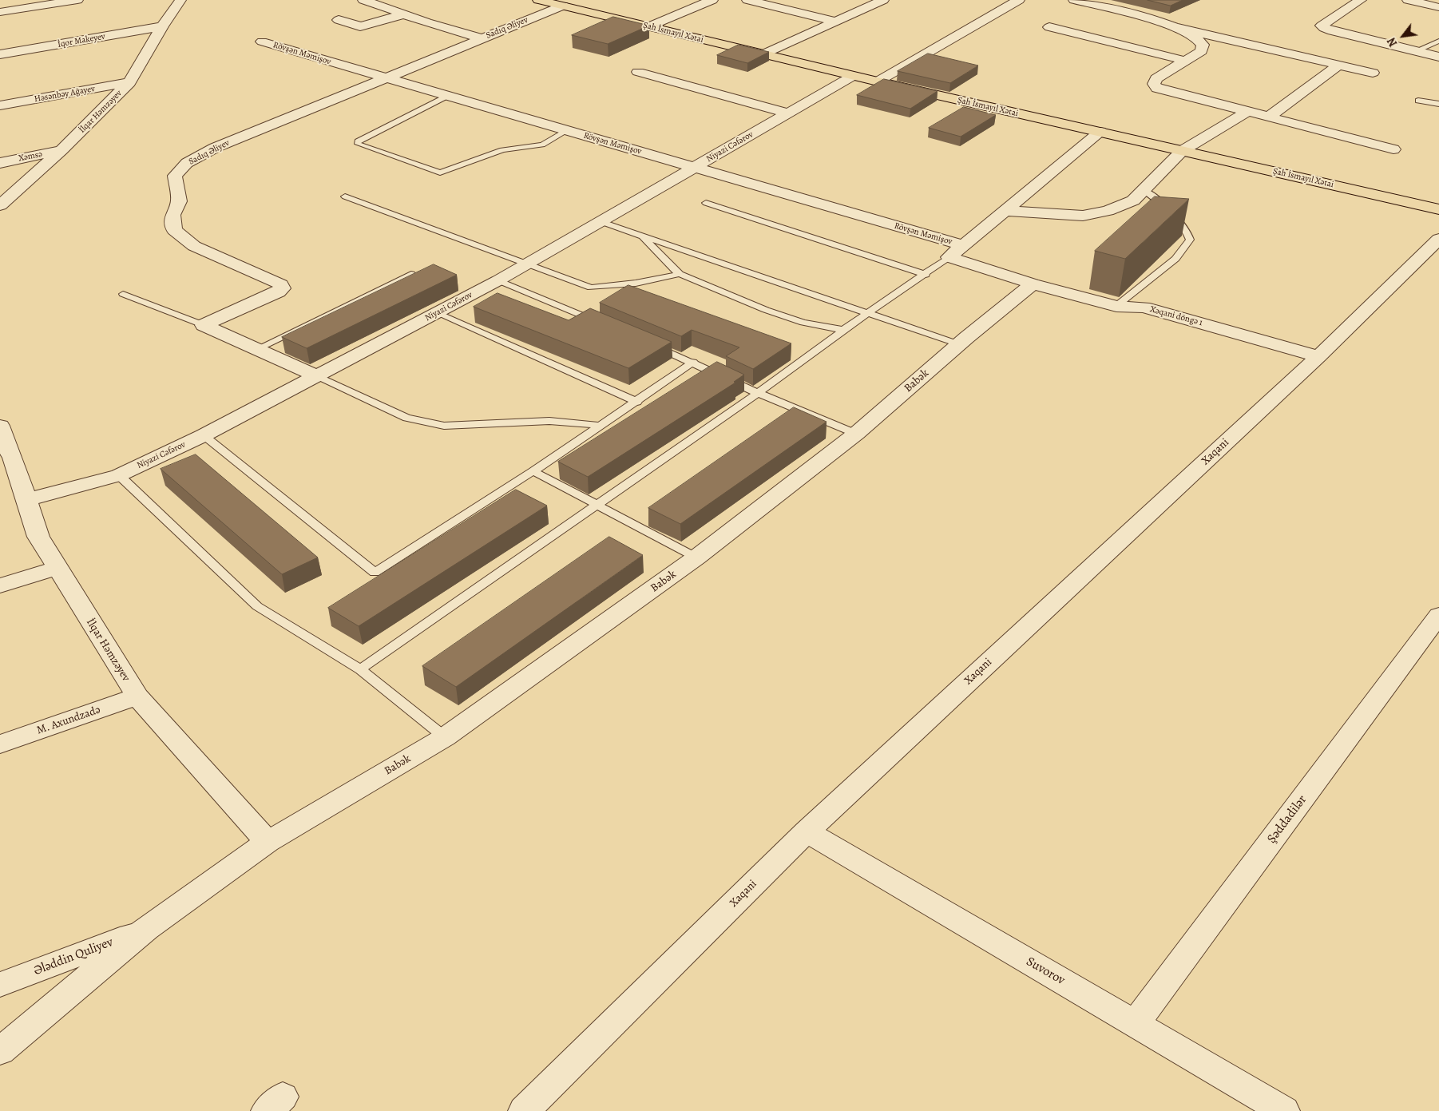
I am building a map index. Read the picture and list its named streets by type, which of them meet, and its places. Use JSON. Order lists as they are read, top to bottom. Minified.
{"streets":{"main road":["Şah İsmayıl Xətai"],"street":["Sadıq Əliyev","İqor Makeyev","Rövşən Məmişov","Həsənbəy Ağayev","İlqar Həmzəyev","Niyazi Cəfərov","Xəmsə","Xəqani döngə 1","Babək","Xaqani","M. Axundzadə","Şəddadilər","Ələddin Quliyev","Suvorov"]},"crossings":[["Sadıq Əliyev","Şah İsmayıl Xətai"],["Sadıq Əliyev","Rövşən Məmişov"],["Şah İsmayıl Xətai","Niyazi Cəfərov"],["İqor Makeyev","İlqar Həmzəyev"],["Rövşən Məmişov","Niyazi Cəfərov"],["Həsənbəy Ağayev","İlqar Həmzəyev"],["İlqar Həmzəyev","Niyazi Cəfərov"],["İlqar Həmzəyev","Xəmsə"],["İlqar Həmzəyev","Babək"],["İlqar Həmzəyev","M. Axundzadə"],["Xəqani döngə 1","Babək"],["Xəqani döngə 1","Xaqani"],["Babək","Ələddin Quliyev"],["Xaqani","Suvorov"],["Şəddadilər","Suvorov"]],"north":"bottom left"}
